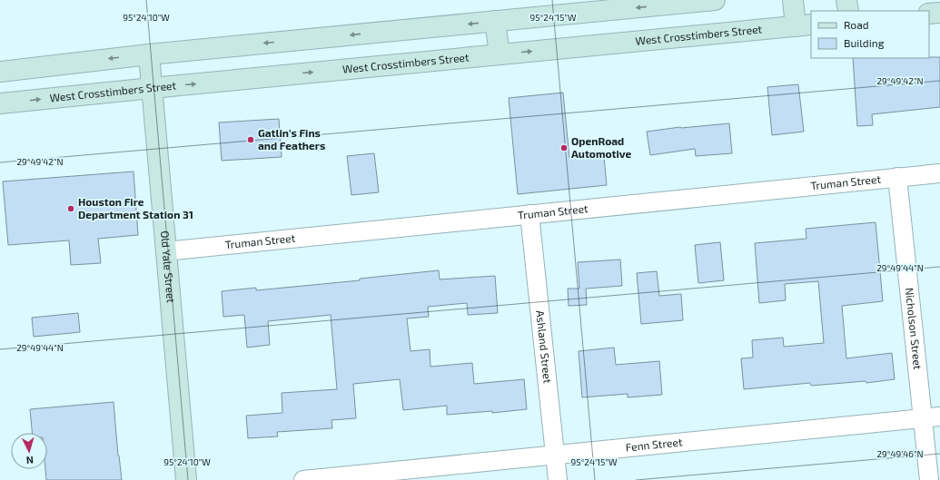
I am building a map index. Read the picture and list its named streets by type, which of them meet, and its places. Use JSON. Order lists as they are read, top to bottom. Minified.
{"streets":{"main road":["West Crosstimbers Street","Old Yale Street"],"street":["Truman Street","Nicholson Street","Ashland Street","Fenn Street"]},"crossings":[["West Crosstimbers Street","Old Yale Street"],["Truman Street","Old Yale Street"],["Truman Street","Nicholson Street"],["Truman Street","Ashland Street"],["Nicholson Street","Fenn Street"],["Ashland Street","Fenn Street"]],"places":["Gatlin's Fins and Feathers","OpenRoad Automotive","Houston Fire Department Station 31"],"legend":["Road","Building"],"north":"bottom","coordinates":["95°24'10\"W","95°24'15\"W","29°49'42\"N","29°49'44\"N","29°49'46\"N"]}
